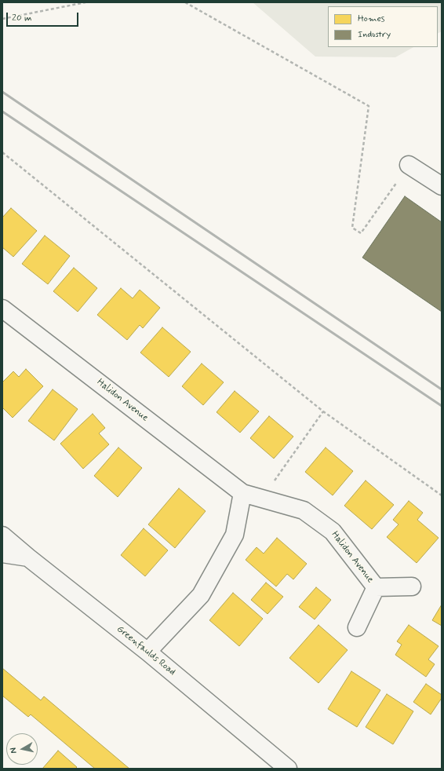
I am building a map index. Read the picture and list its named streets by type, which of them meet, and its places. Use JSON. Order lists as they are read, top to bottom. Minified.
{"streets":{"street":["Halidon Avenue","Greenfaulds Road"]},"legend":["Homes","Industry"],"scale_bar":"20 m","north":"left"}
